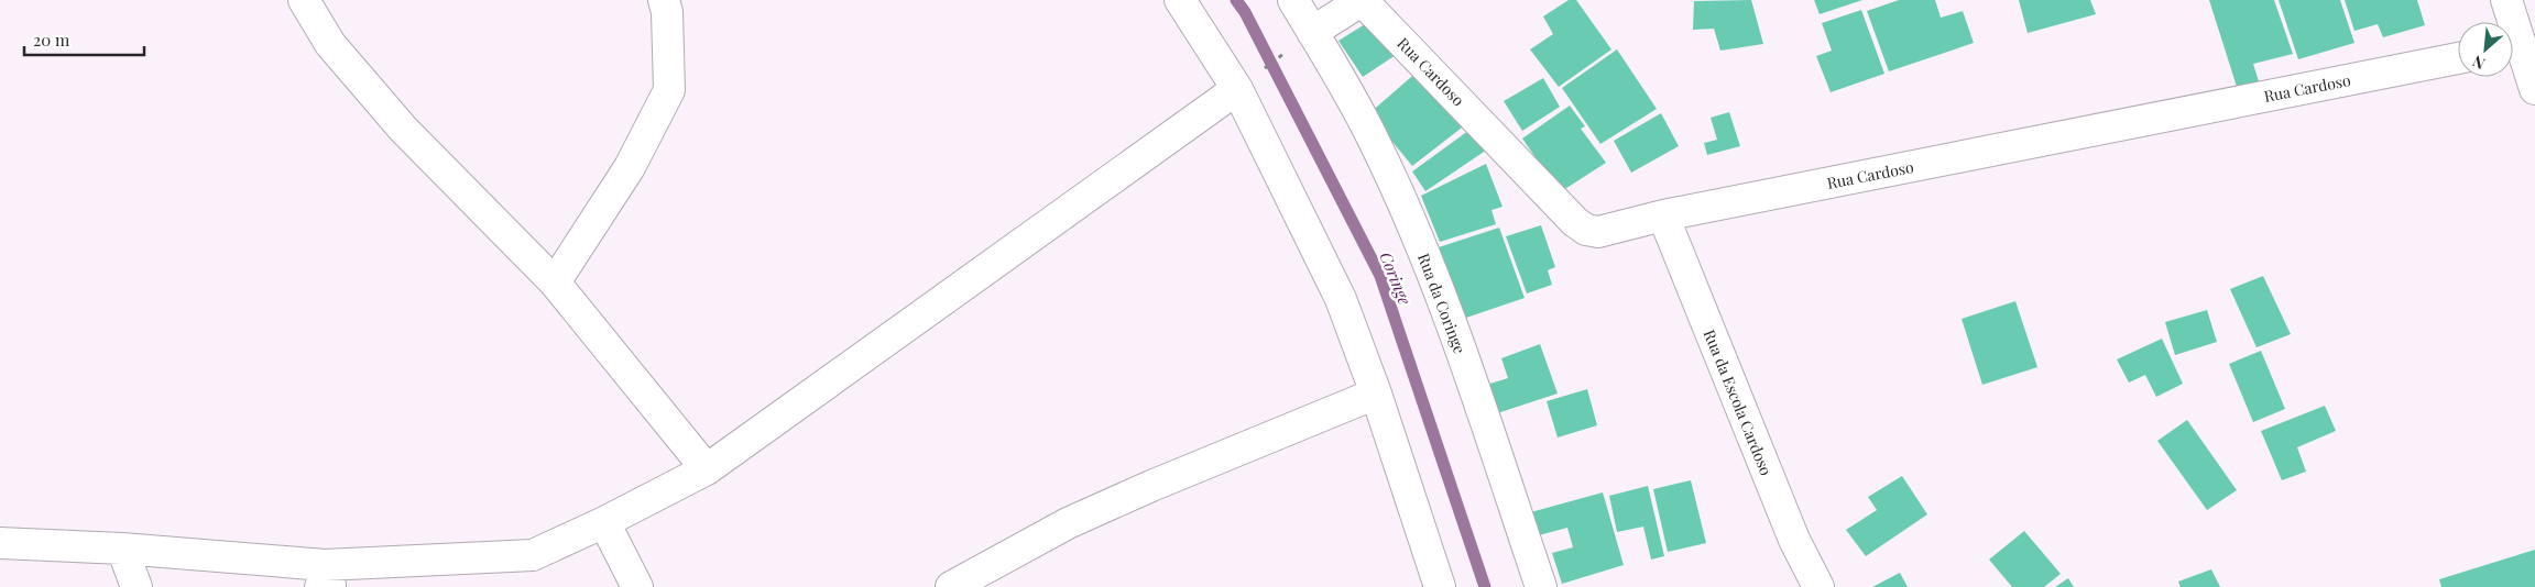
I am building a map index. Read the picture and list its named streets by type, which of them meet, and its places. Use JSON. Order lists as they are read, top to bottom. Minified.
{"streets":{"street":["Rua Cardoso","Rua da Coringe","Rua da Escola Cardoso"]},"crossings":[["Rua Cardoso","Rua da Escola Cardoso"]],"water":["Coringe"],"scale_bar":"20 m","north":"bottom left"}
